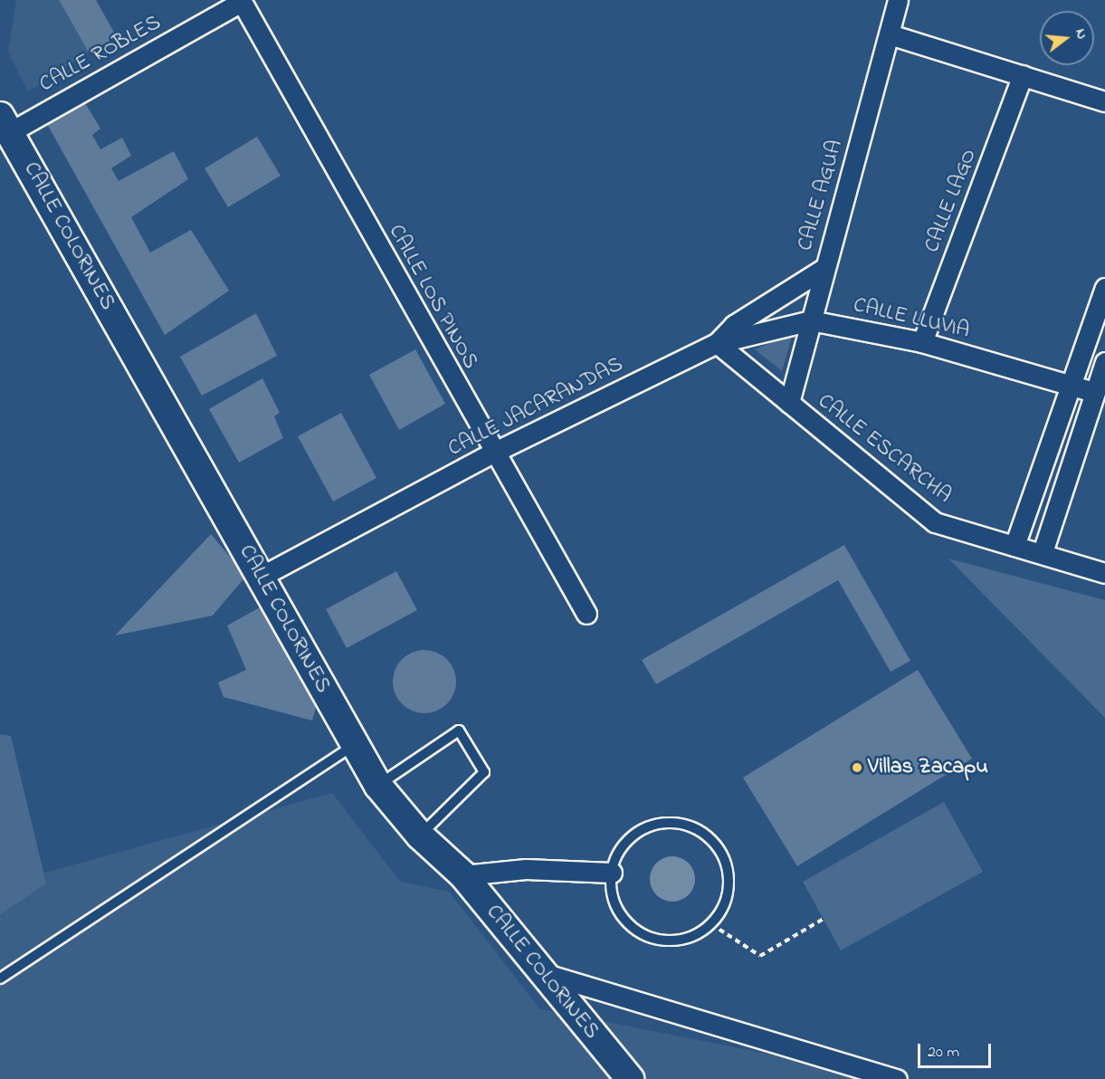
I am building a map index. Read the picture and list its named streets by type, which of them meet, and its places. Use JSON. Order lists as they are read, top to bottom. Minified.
{"streets":{"main road":["CALLE COLORINES"],"street":["CALLE ROBLES","CALLE AGUA","CALLE LAGO","CALLE LOS PINOS","CALLE LLUVIA","CALLE JACARANDAS","CALLE ESCARCHA"]},"crossings":[["CALLE ROBLES","CALLE COLORINES"],["CALLE ROBLES","CALLE LOS PINOS"],["CALLE AGUA","CALLE LLUVIA"],["CALLE AGUA","CALLE JACARANDAS"],["CALLE AGUA","CALLE ESCARCHA"],["CALLE LAGO","CALLE LLUVIA"],["CALLE COLORINES","CALLE JACARANDAS"],["CALLE LOS PINOS","CALLE JACARANDAS"],["CALLE LLUVIA","CALLE JACARANDAS"],["CALLE LLUVIA","CALLE ESCARCHA"],["CALLE JACARANDAS","CALLE ESCARCHA"]],"places":["Villas Zacapu"],"scale_bar":"20 m","north":"right"}
